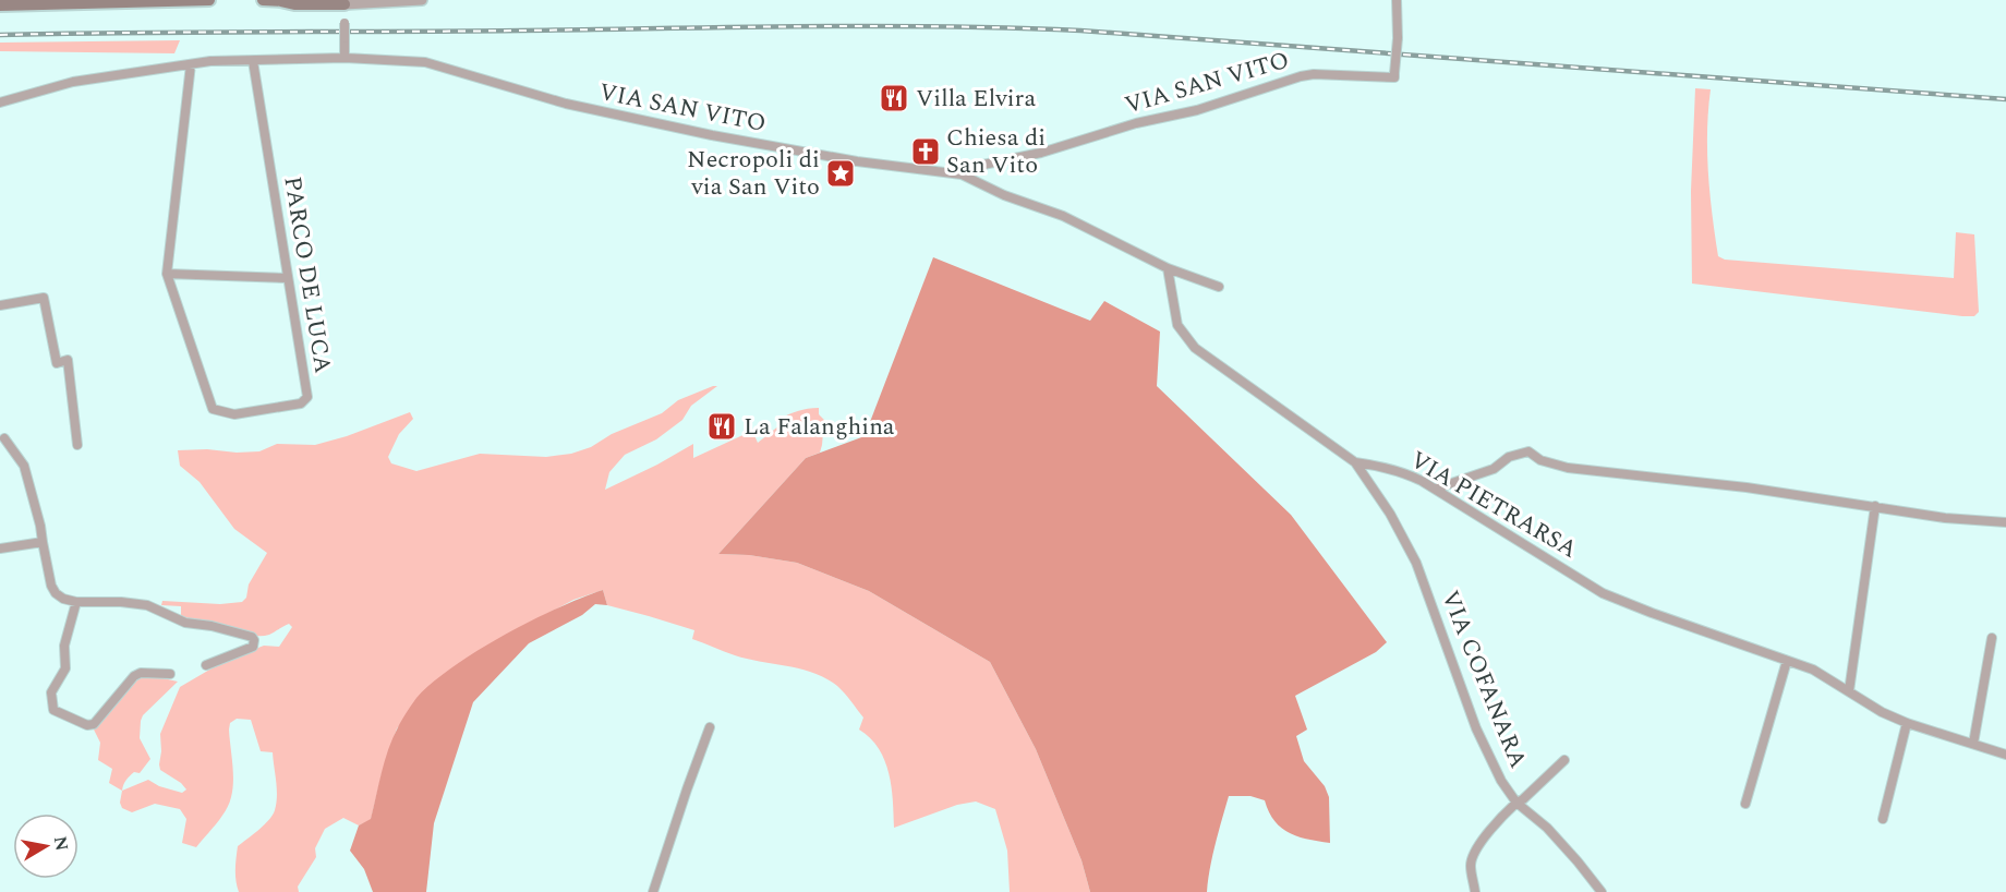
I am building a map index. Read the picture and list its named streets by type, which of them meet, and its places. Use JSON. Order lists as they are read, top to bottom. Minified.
{"streets":{"street":["VIA SAN VITO","PARCO DE LUCA","VIA PIETRARSA","VIA COFANARA"]},"crossings":[["VIA SAN VITO","PARCO DE LUCA"],["VIA PIETRARSA","VIA COFANARA"]],"places":{"restaurant":["Villa Elvira","La Falanghina"],"church":["Chiesa di San Vito"],"place":["Necropoli di via San Vito"]},"north":"right"}
